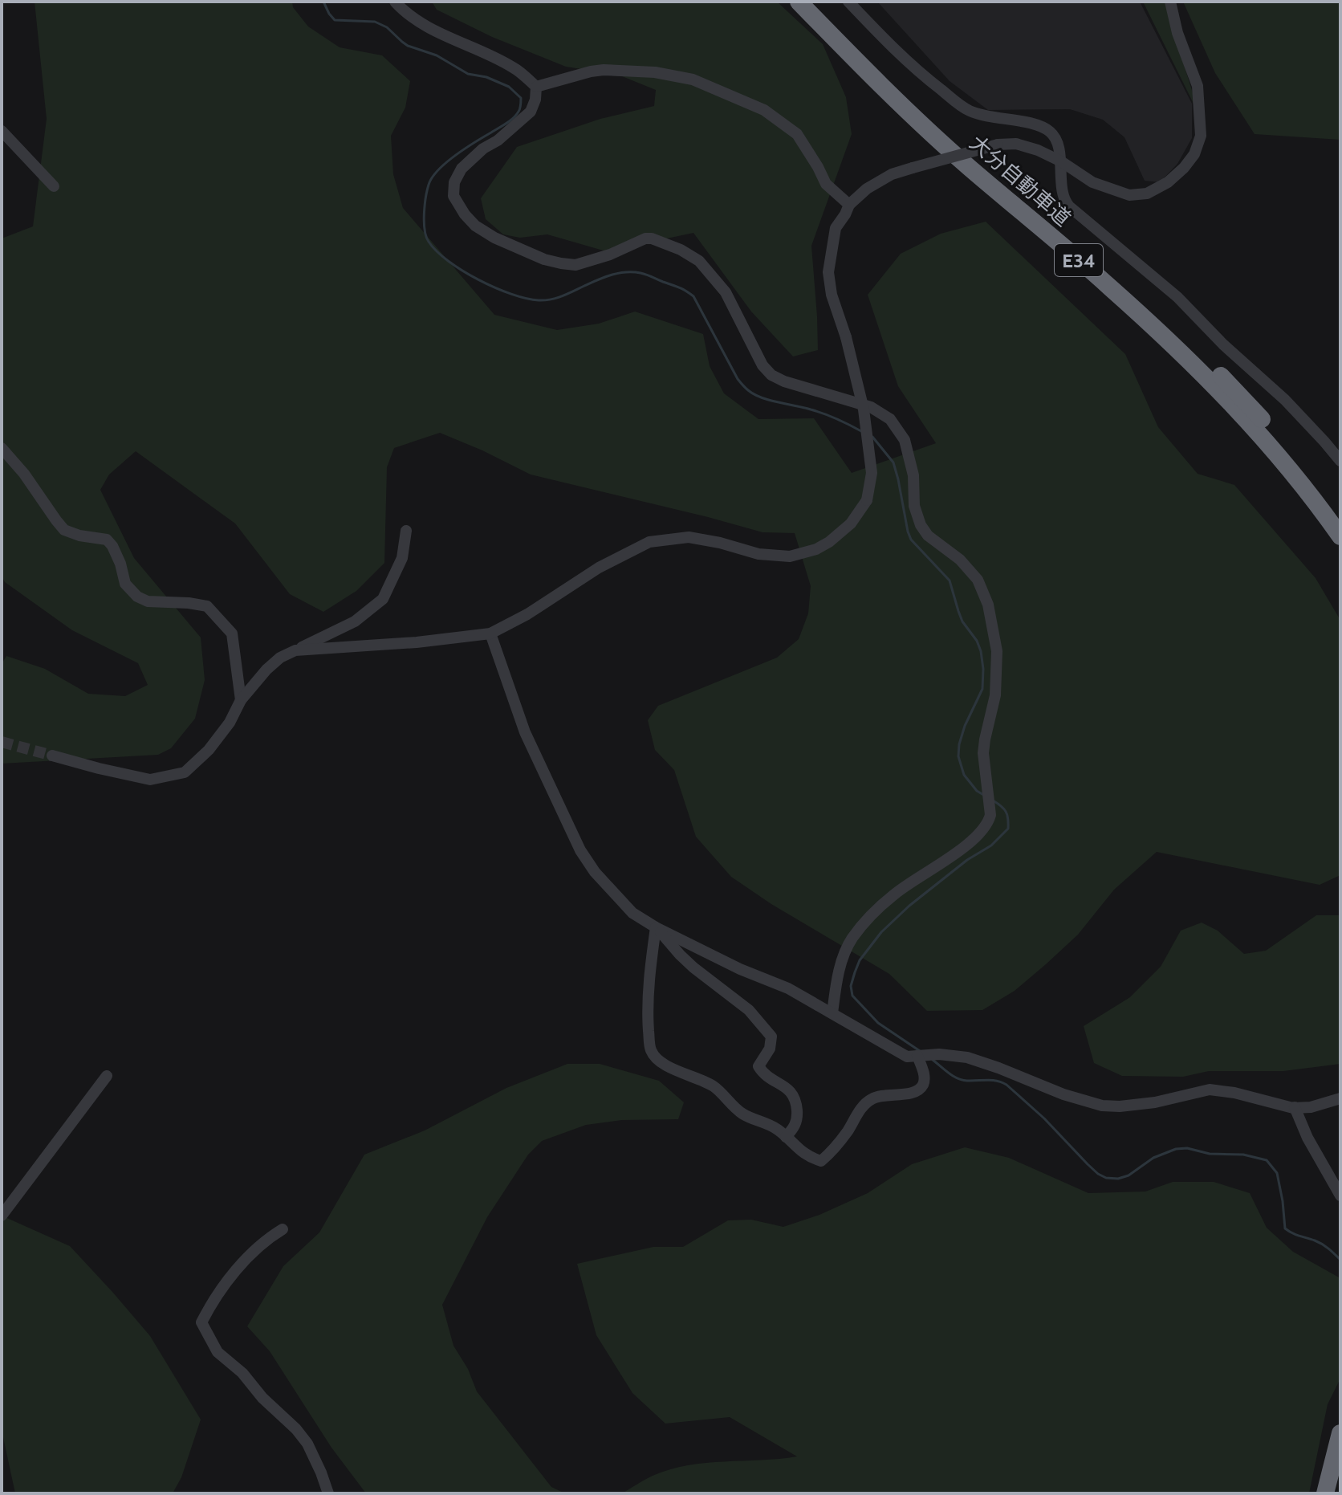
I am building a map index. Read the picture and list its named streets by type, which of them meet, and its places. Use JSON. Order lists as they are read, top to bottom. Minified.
{"streets":{"highway":["大分自動車道","E34"]}}
